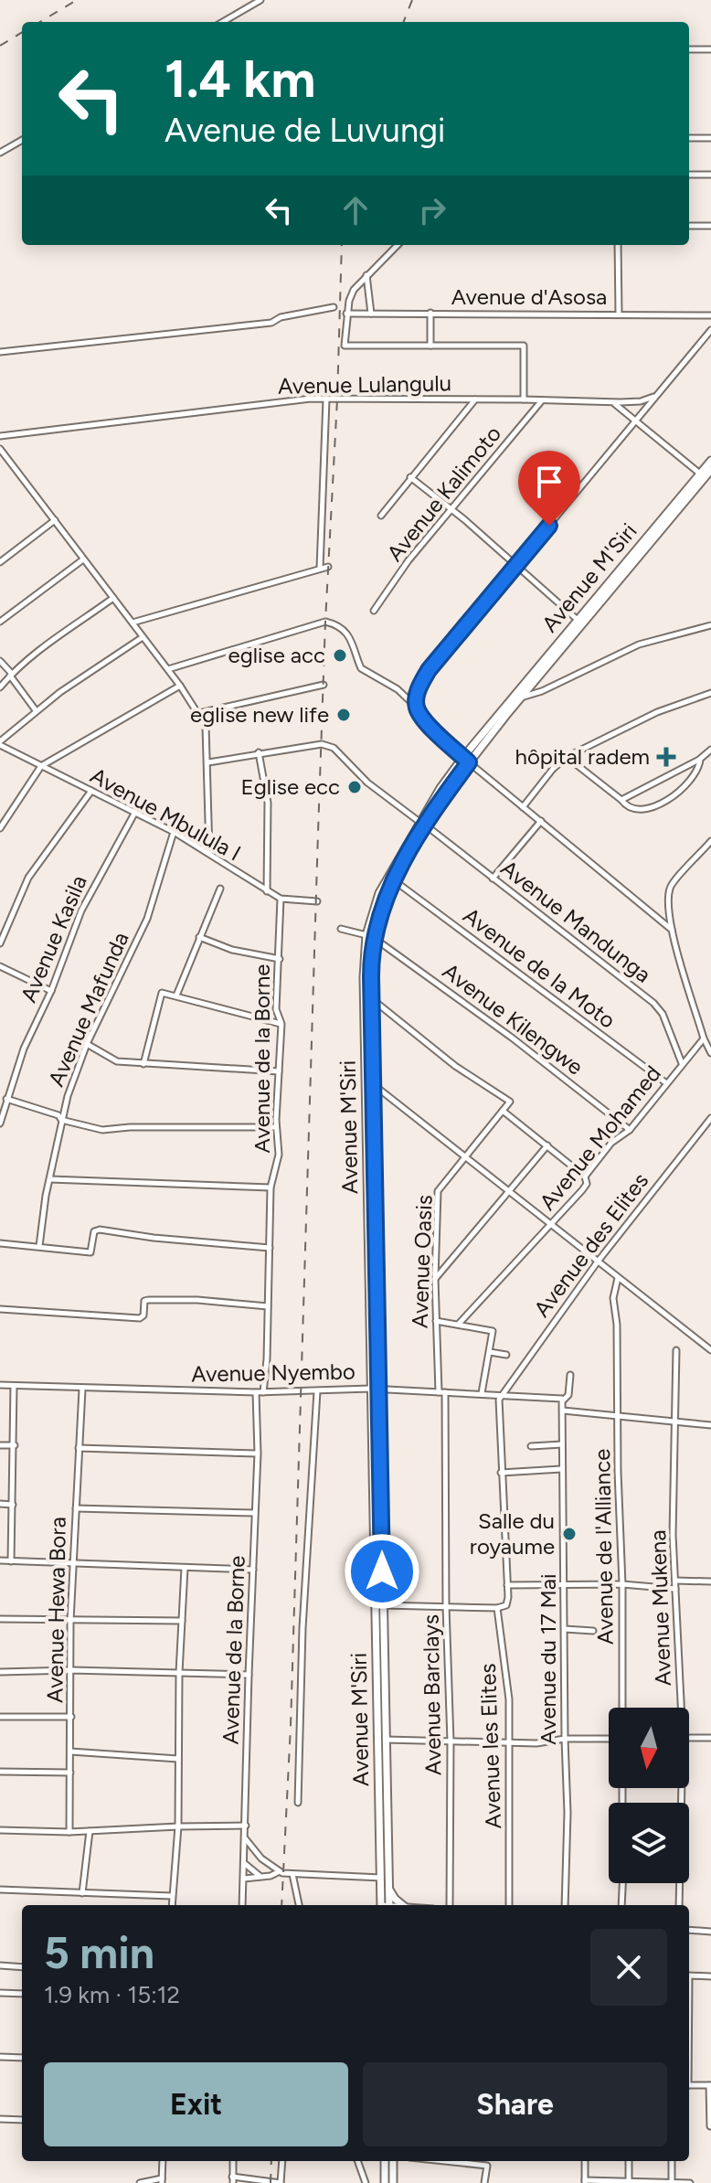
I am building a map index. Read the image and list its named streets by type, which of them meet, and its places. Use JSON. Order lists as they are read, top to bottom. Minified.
{"streets":{"highway":["Avenue M'Siri"],"street":["Avenue d'Asosa","Avenue Lulangulu","Avenue Kalimoto","Avenue Mbulula I","Avenue Mandunga","Avenue Kasila","Avenue de la Moto","Avenue Mafunda","Avenue Kilengwe","Avenue de la Borne","Avenue Mohamed","Avenue des Elites","Avenue Oasis","Avenue Nyembo","Avenue de l'Alliance","Avenue Mukena","Avenue Hewa Bora","Avenue du 17 Mai","Avenue Barclays","Avenue les Elites"]},"crossings":[["Avenue Lulangulu","Avenue Kalimoto"],["Avenue M'Siri","Avenue Mandunga"],["Avenue M'Siri","Avenue de la Moto"],["Avenue M'Siri","Avenue Kilengwe"],["Avenue M'Siri","Avenue Mohamed"],["Avenue M'Siri","Avenue Nyembo"],["Avenue Mbulula I","Avenue Kasila"],["Avenue Mbulula I","Avenue Mafunda"],["Avenue Mbulula I","Avenue de la Borne"],["Avenue Mandunga","Avenue Mohamed"],["Avenue de la Moto","Avenue Mohamed"],["Avenue Kilengwe","Avenue Mohamed"],["Avenue de la Borne","Avenue Nyembo"],["Avenue Mohamed","Avenue des Elites"],["Avenue Mohamed","Avenue Oasis"],["Avenue Mohamed","Avenue de l'Alliance"],["Avenue des Elites","Avenue Nyembo"],["Avenue Oasis","Avenue Nyembo"],["Avenue Oasis","Avenue Barclays"],["Avenue Nyembo","Avenue Hewa Bora"],["Avenue Nyembo","Avenue Barclays"]],"places":{"other":["eglise acc","eglise new life","Eglise ecc","Salle du royaume"],"health":["hôpital radem"]},"north":"bottom","page":{"turn":["1.4 km","Avenue de Luvungi"],"heading":["5 min","1.9 km · 15:12"],"buttons":["Exit","Share"]}}
